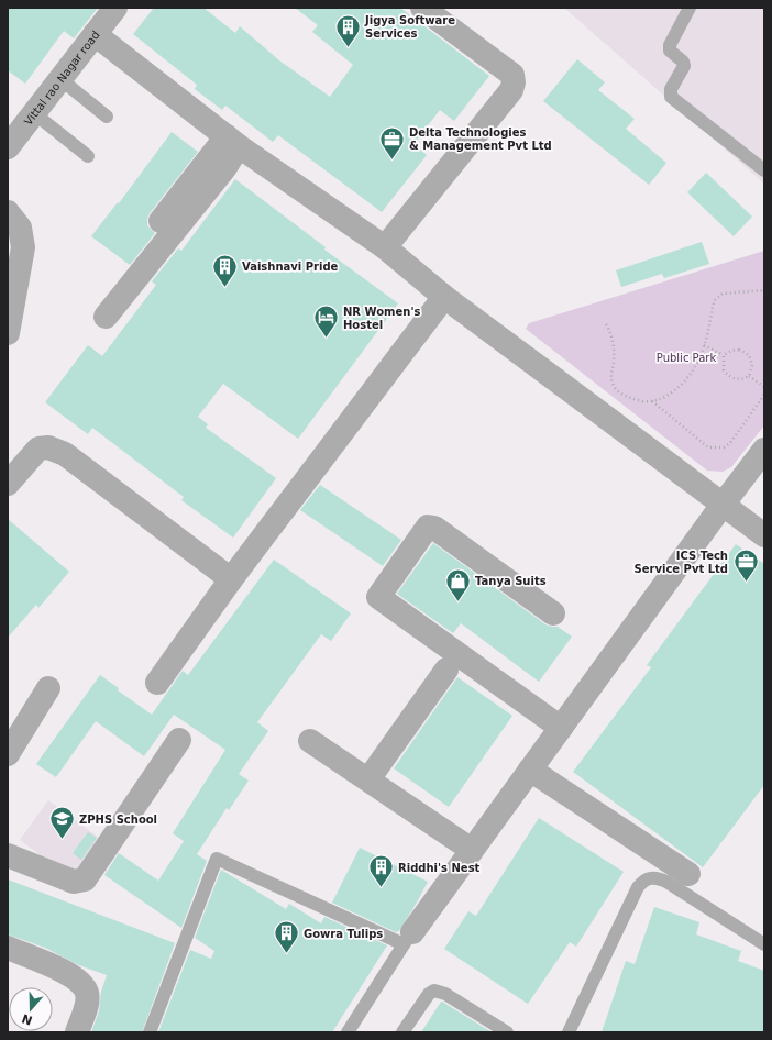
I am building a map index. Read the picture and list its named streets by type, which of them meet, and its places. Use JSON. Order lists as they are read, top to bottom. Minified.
{"streets":{"street":["Vittal rao Nagar road"]},"parks":["Public Park"],"places":{"building":["Jigya Software Services","Vaishnavi Pride","Riddhi's Nest","Gowra Tulips"],"office":["Delta Technologies & Management Pvt Ltd","ICS Tech Service Pvt Ltd"],"hotel":["NR Women's Hostel"],"shop":["Tanya Suits"],"school or university":["ZPHS School"]},"north":"bottom"}
